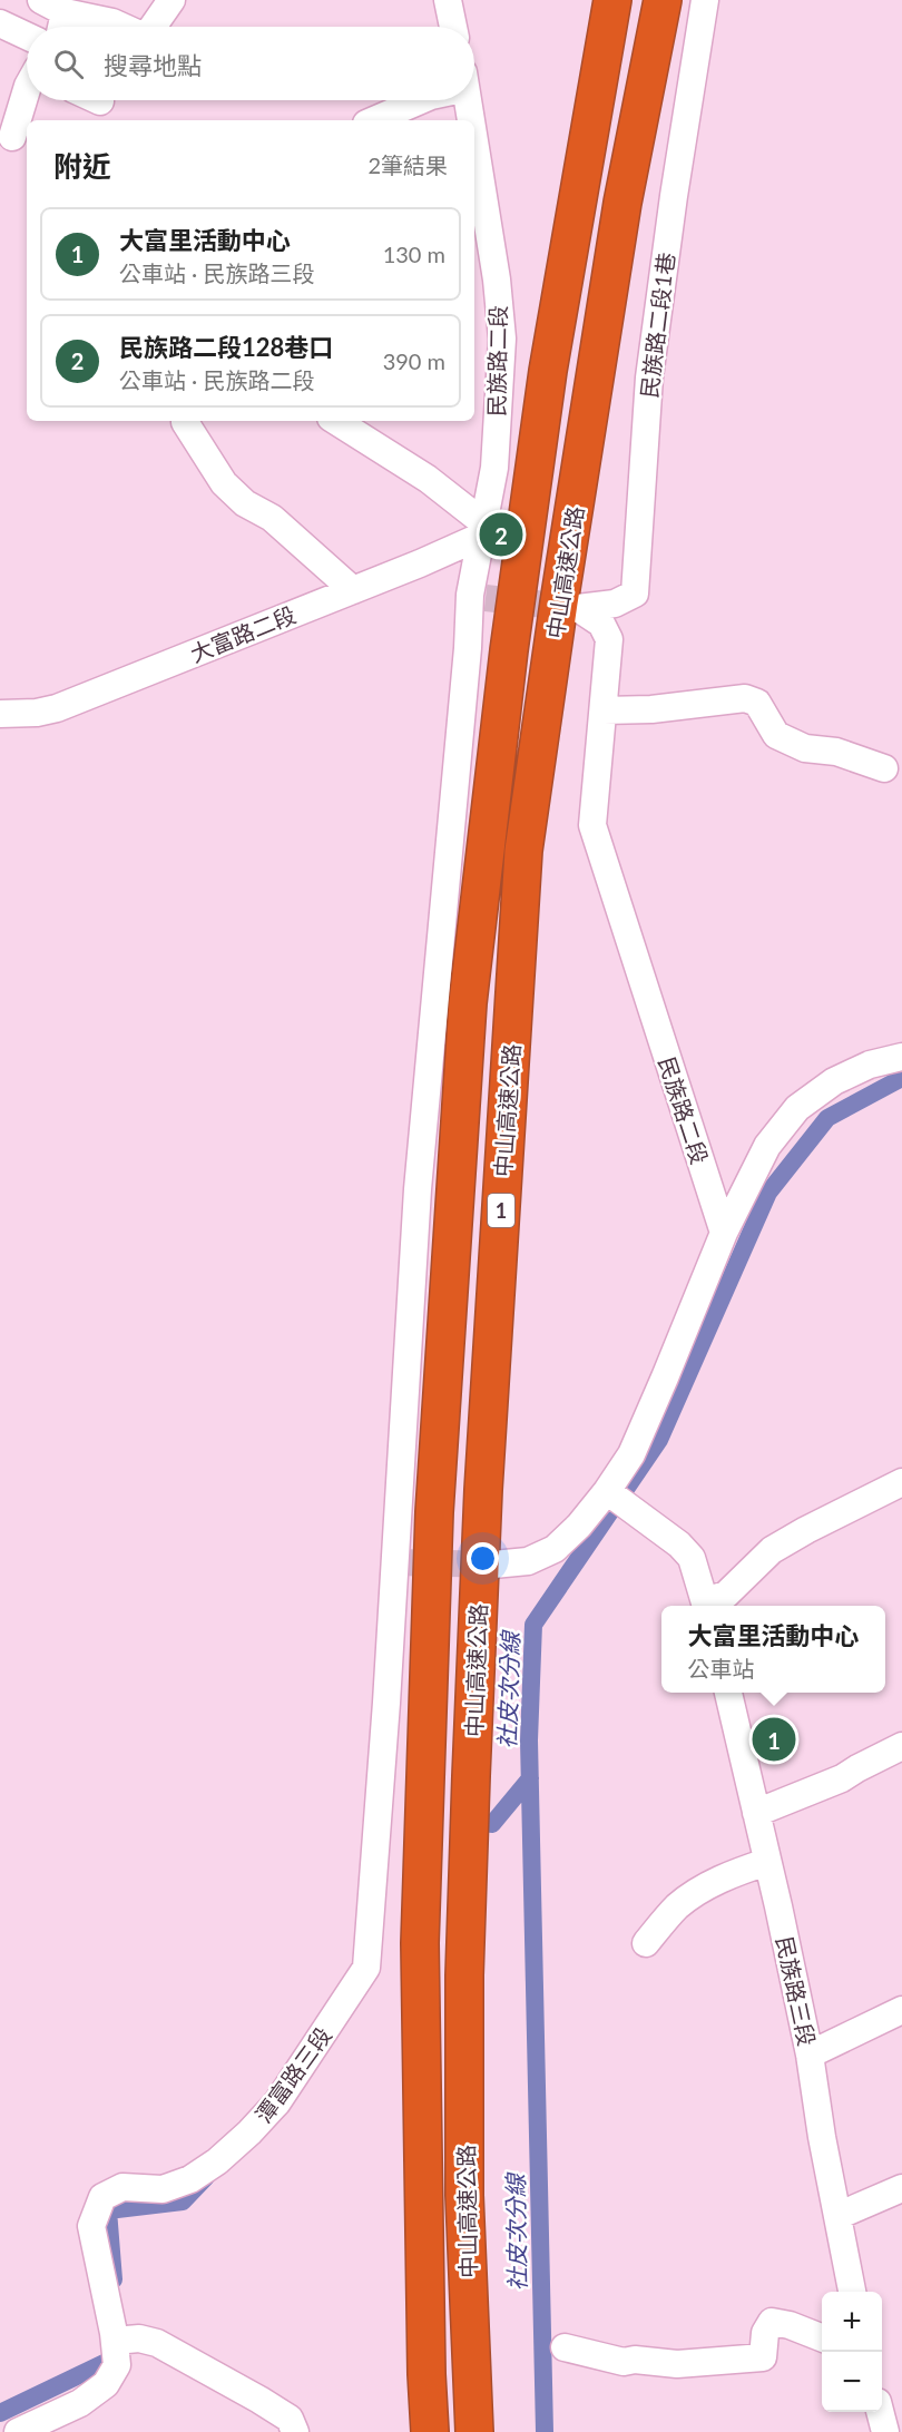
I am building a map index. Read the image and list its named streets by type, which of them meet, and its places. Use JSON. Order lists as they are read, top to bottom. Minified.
{"streets":{"highway":["中山高速公路","1"],"street":["民族路二段1巷","民族路二段","大富路二段","民族路三段","潭富路三段"]},"crossings":[["民族路二段1巷","民族路二段"],["民族路二段","大富路二段"],["民族路二段","潭富路三段"]],"water":["社皮次分線"],"page":{"search":"搜尋地點","heading":["附近","2筆結果"],"list":[{"mark":"1","name":"大富里活動中心","note":"公車站 · 民族路三段","value":"130 m"},{"mark":"2","name":"民族路二段128巷口","note":"公車站 · 民族路二段","value":"390 m"}],"pins":["2","1"],"popup":["大富里活動中心","公車站"],"map_buttons":["+","−"]}}
